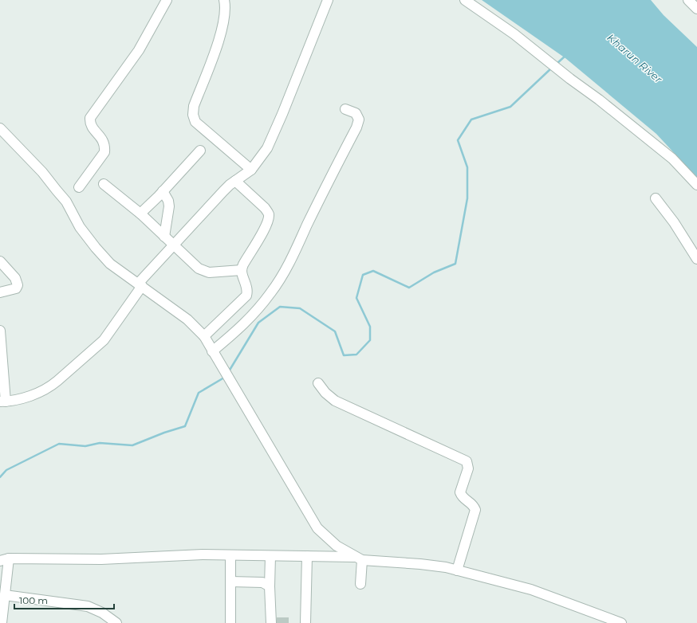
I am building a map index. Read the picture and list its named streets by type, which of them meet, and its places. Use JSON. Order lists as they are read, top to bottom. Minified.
{"water":["Kharun River"],"scale_bar":"100 m"}
